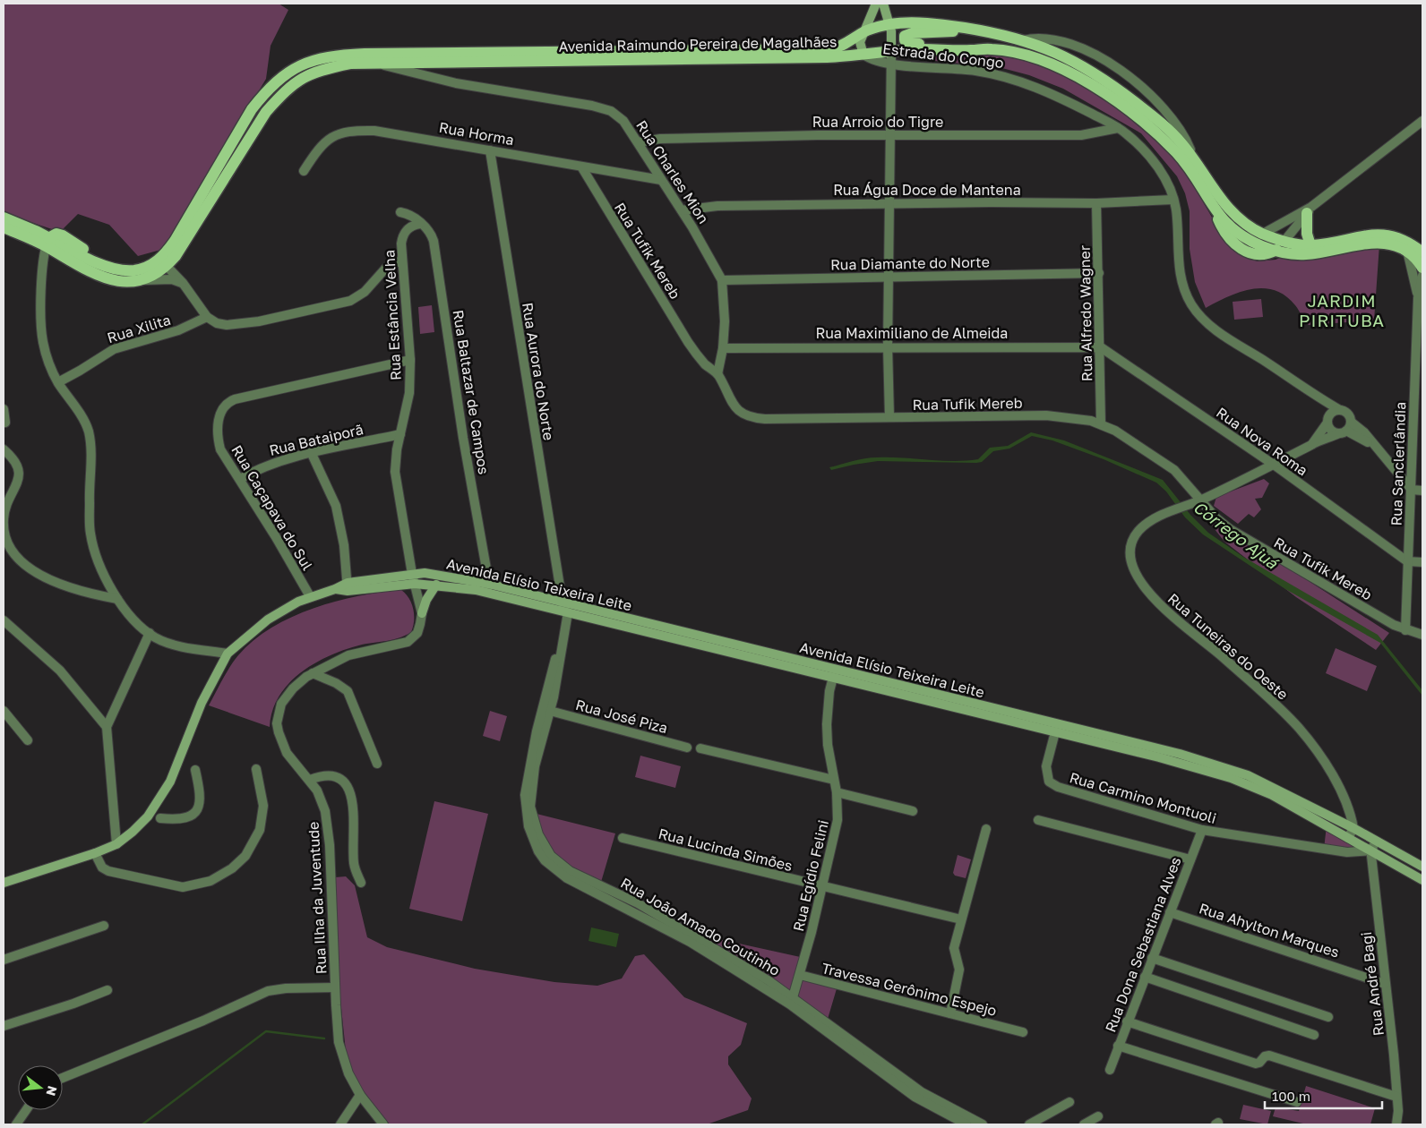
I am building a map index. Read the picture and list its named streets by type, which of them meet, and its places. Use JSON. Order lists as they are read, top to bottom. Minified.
{"streets":{"main road":["Avenida Raimundo Pereira de Magalhães","Avenida Elísio Teixeira Leite"],"street":["Estrada do Congo","Rua Arroio do Tigre","Rua Horma","Rua Charles Mion","Rua Água Doce de Mantena","Rua Tufik Mereb","Rua Diamante do Norte","Rua Alfredo Wagner","Rua Estância Velha","Rua Xilita","Rua Maximiliano de Almeida","Rua Aurora do Norte","Rua Baltazar de Campos","Rua Bataiporã","Rua Nova Roma","Rua Sanclerlândia","Rua Caçapava do Sul","Rua Tuneiras do Oeste","Rua José Piza","Rua Carmino Montuoli","Rua Lucinda Simões","Rua Egídio Felini","Rua Ilha da Juventude","Rua João Amado Coutinho","Rua Ahylton Marques","Rua Dona Sebastiana Alves","Rua André Bagi","Travessa Gerônimo Espejo"]},"crossings":[["Avenida Raimundo Pereira de Magalhães","Estrada do Congo"],["Avenida Raimundo Pereira de Magalhães","Rua Charles Mion"],["Estrada do Congo","Rua Arroio do Tigre"],["Estrada do Congo","Rua Água Doce de Mantena"],["Rua Arroio do Tigre","Rua Charles Mion"],["Rua Horma","Rua Charles Mion"],["Rua Horma","Rua Tufik Mereb"],["Rua Horma","Rua Aurora do Norte"],["Rua Charles Mion","Rua Água Doce de Mantena"],["Rua Charles Mion","Rua Tufik Mereb"],["Rua Charles Mion","Rua Diamante do Norte"],["Rua Charles Mion","Rua Maximiliano de Almeida"],["Rua Água Doce de Mantena","Rua Alfredo Wagner"],["Rua Tufik Mereb","Rua Alfredo Wagner"],["Rua Tufik Mereb","Rua Sanclerlândia"],["Rua Tufik Mereb","Rua Tuneiras do Oeste"],["Rua Diamante do Norte","Rua Alfredo Wagner"],["Rua Alfredo Wagner","Rua Maximiliano de Almeida"],["Rua Alfredo Wagner","Rua Nova Roma"],["Rua Estância Velha","Rua Baltazar de Campos"],["Rua Estância Velha","Rua Bataiporã"],["Rua Estância Velha","Rua Caçapava do Sul"],["Rua Estância Velha","Avenida Elísio Teixeira Leite"],["Rua Estância Velha","Rua Ilha da Juventude"],["Rua Maximiliano de Almeida","Rua Nova Roma"],["Rua Aurora do Norte","Avenida Elísio Teixeira Leite"],["Rua Aurora do Norte","Rua João Amado Coutinho"],["Rua Baltazar de Campos","Avenida Elísio Teixeira Leite"],["Rua Bataiporã","Rua Caçapava do Sul"],["Rua Nova Roma","Rua Sanclerlândia"],["Rua Caçapava do Sul","Avenida Elísio Teixeira Leite"],["Avenida Elísio Teixeira Leite","Rua Tuneiras do Oeste"],["Avenida Elísio Teixeira Leite","Rua Carmino Montuoli"],["Avenida Elísio Teixeira Leite","Rua Egídio Felini"],["Avenida Elísio Teixeira Leite","Rua Ilha da Juventude"],["Avenida Elísio Teixeira Leite","Rua João Amado Coutinho"],["Avenida Elísio Teixeira Leite","Rua André Bagi"],["Rua José Piza","Rua João Amado Coutinho"],["Rua Carmino Montuoli","Rua Dona Sebastiana Alves"],["Rua Carmino Montuoli","Rua André Bagi"],["Rua Lucinda Simões","Rua Egídio Felini"],["Rua Egídio Felini","Rua João Amado Coutinho"],["Rua Egídio Felini","Travessa Gerônimo Espejo"],["Rua Ahylton Marques","Rua Dona Sebastiana Alves"],["Rua Ahylton Marques","Rua André Bagi"]],"districts":["JARDIM PIRITUBA"],"water":["Córrego Ajuá"],"scale_bar":"100 m","north":"right"}
